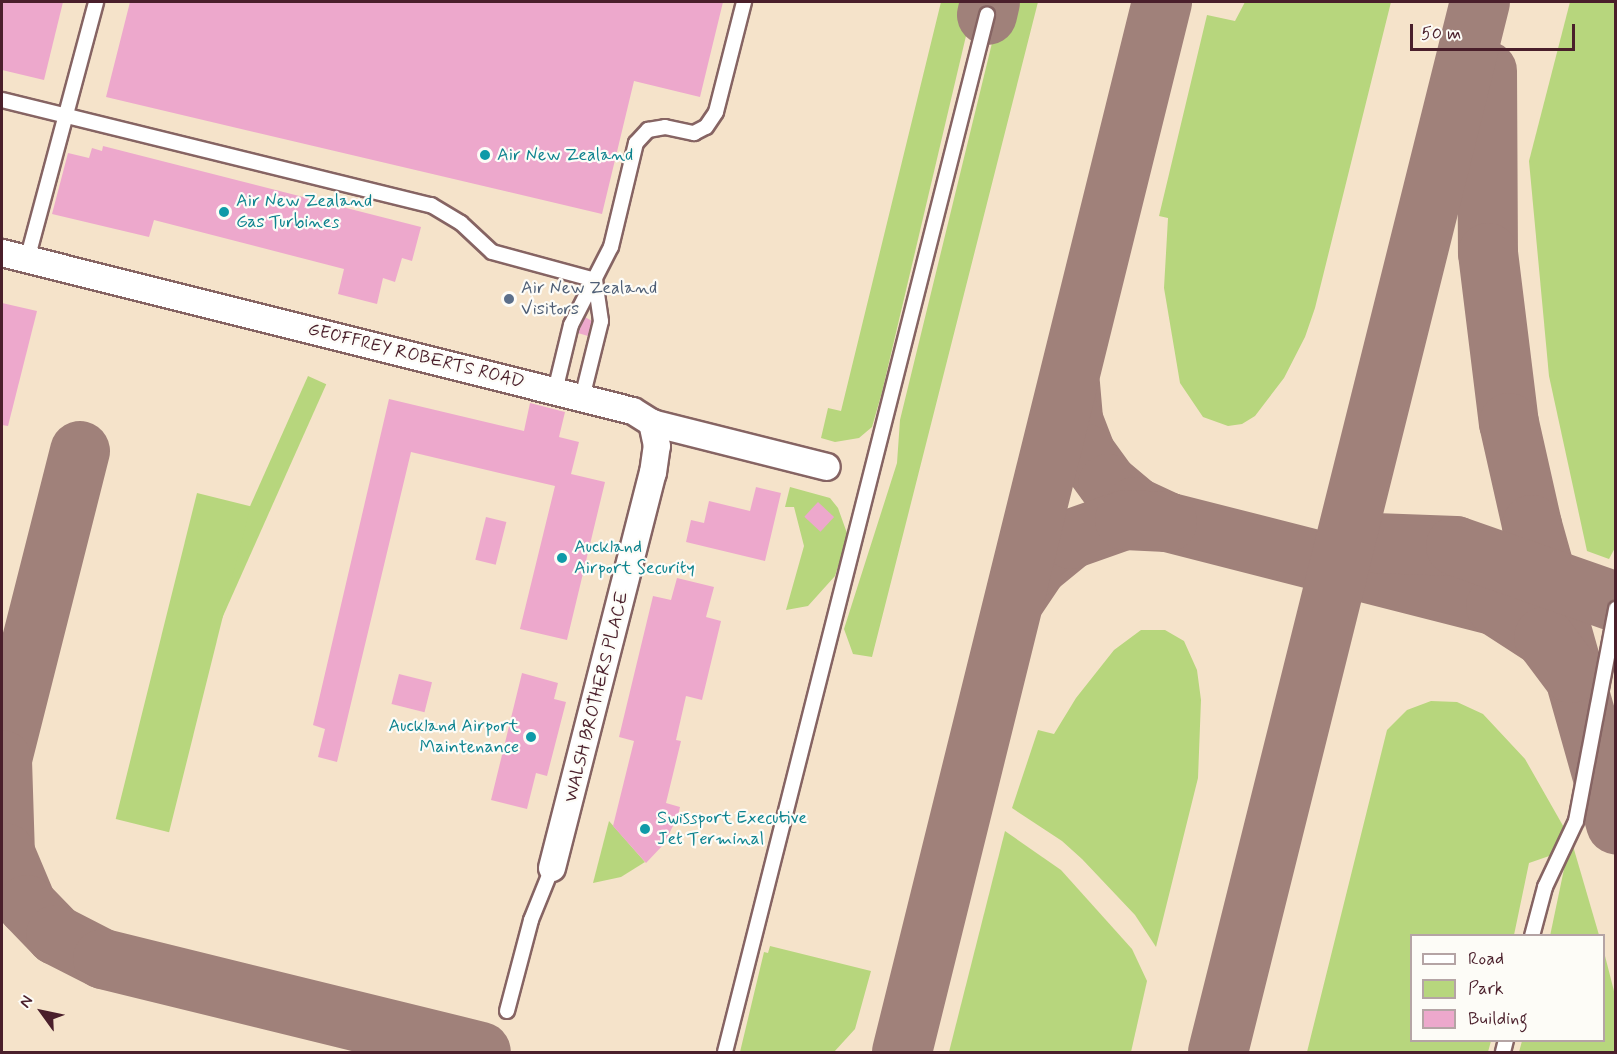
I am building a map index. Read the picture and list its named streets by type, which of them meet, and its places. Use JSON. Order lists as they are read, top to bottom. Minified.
{"streets":{"street":["GEOFFREY ROBERTS ROAD","WALSH BROTHERS PLACE"]},"crossings":[["GEOFFREY ROBERTS ROAD","WALSH BROTHERS PLACE"]],"places":["Air New Zealand","Air New Zealand Gas Turbines","Air New Zealand Visitors","Auckland Airport Security","Auckland Airport Maintenance","Swissport Executive Jet Terminal"],"legend":["Road","Park","Building"],"scale_bar":"50 m","north":"top left"}
